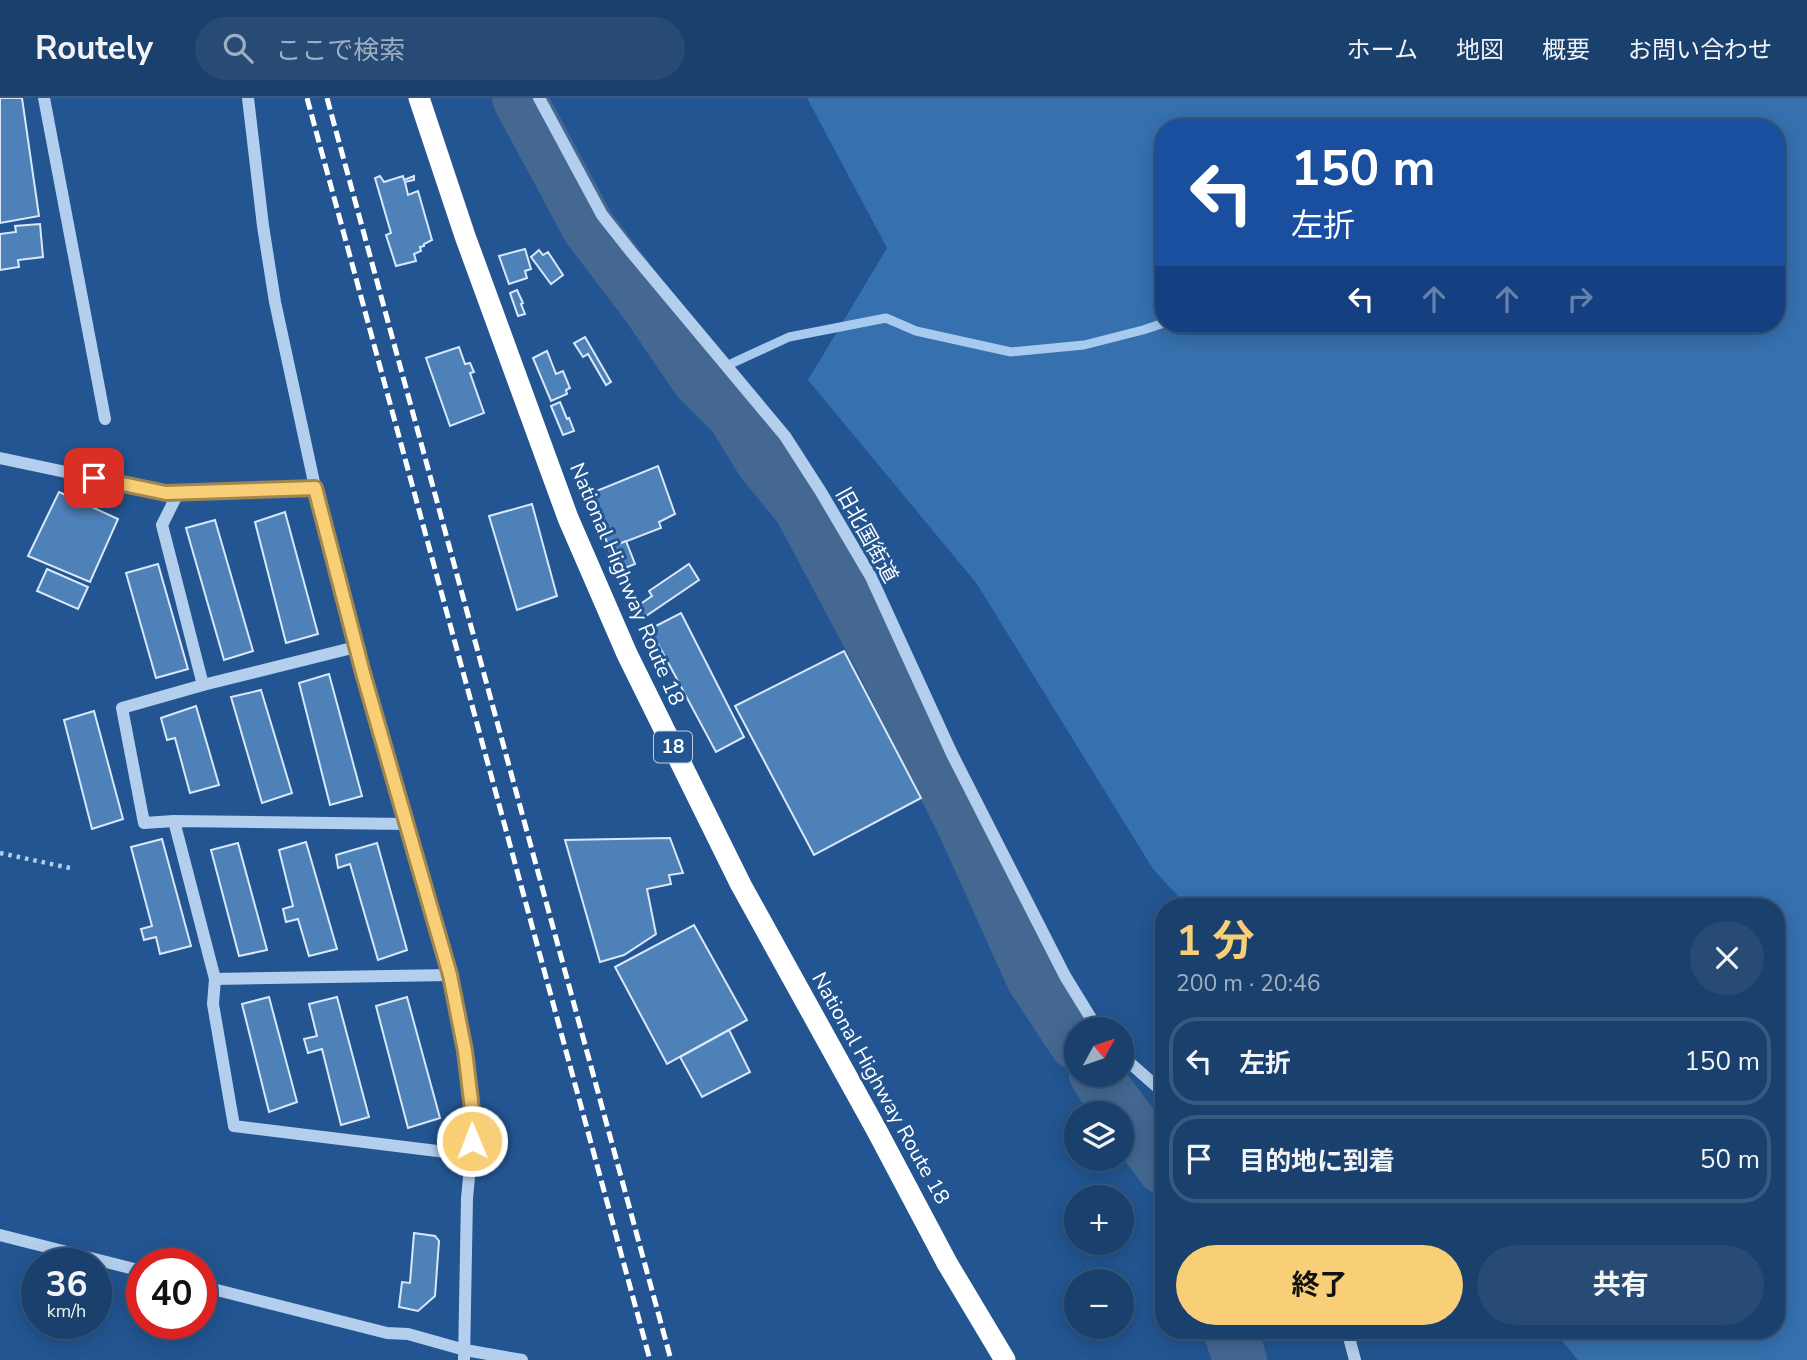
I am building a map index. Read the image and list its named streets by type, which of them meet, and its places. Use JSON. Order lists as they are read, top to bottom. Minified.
{"streets":{"highway":["National Highway Route 18","18"],"street":["旧北国街道"]},"north":"top right","page":{"header":"Routely","search":"ここで検索","nav":["ホーム","地図","概要","お問い合わせ"],"turn":["150 m","左折"],"heading":["1 分","200 m · 20:46"],"map_buttons":["+","−"],"list":[{"name":"左折","value":"150 m"},{"name":"目的地に到着","value":"50 m"}],"buttons":["終了","共有"],"speed":"36 km/h","limit":"40"}}
